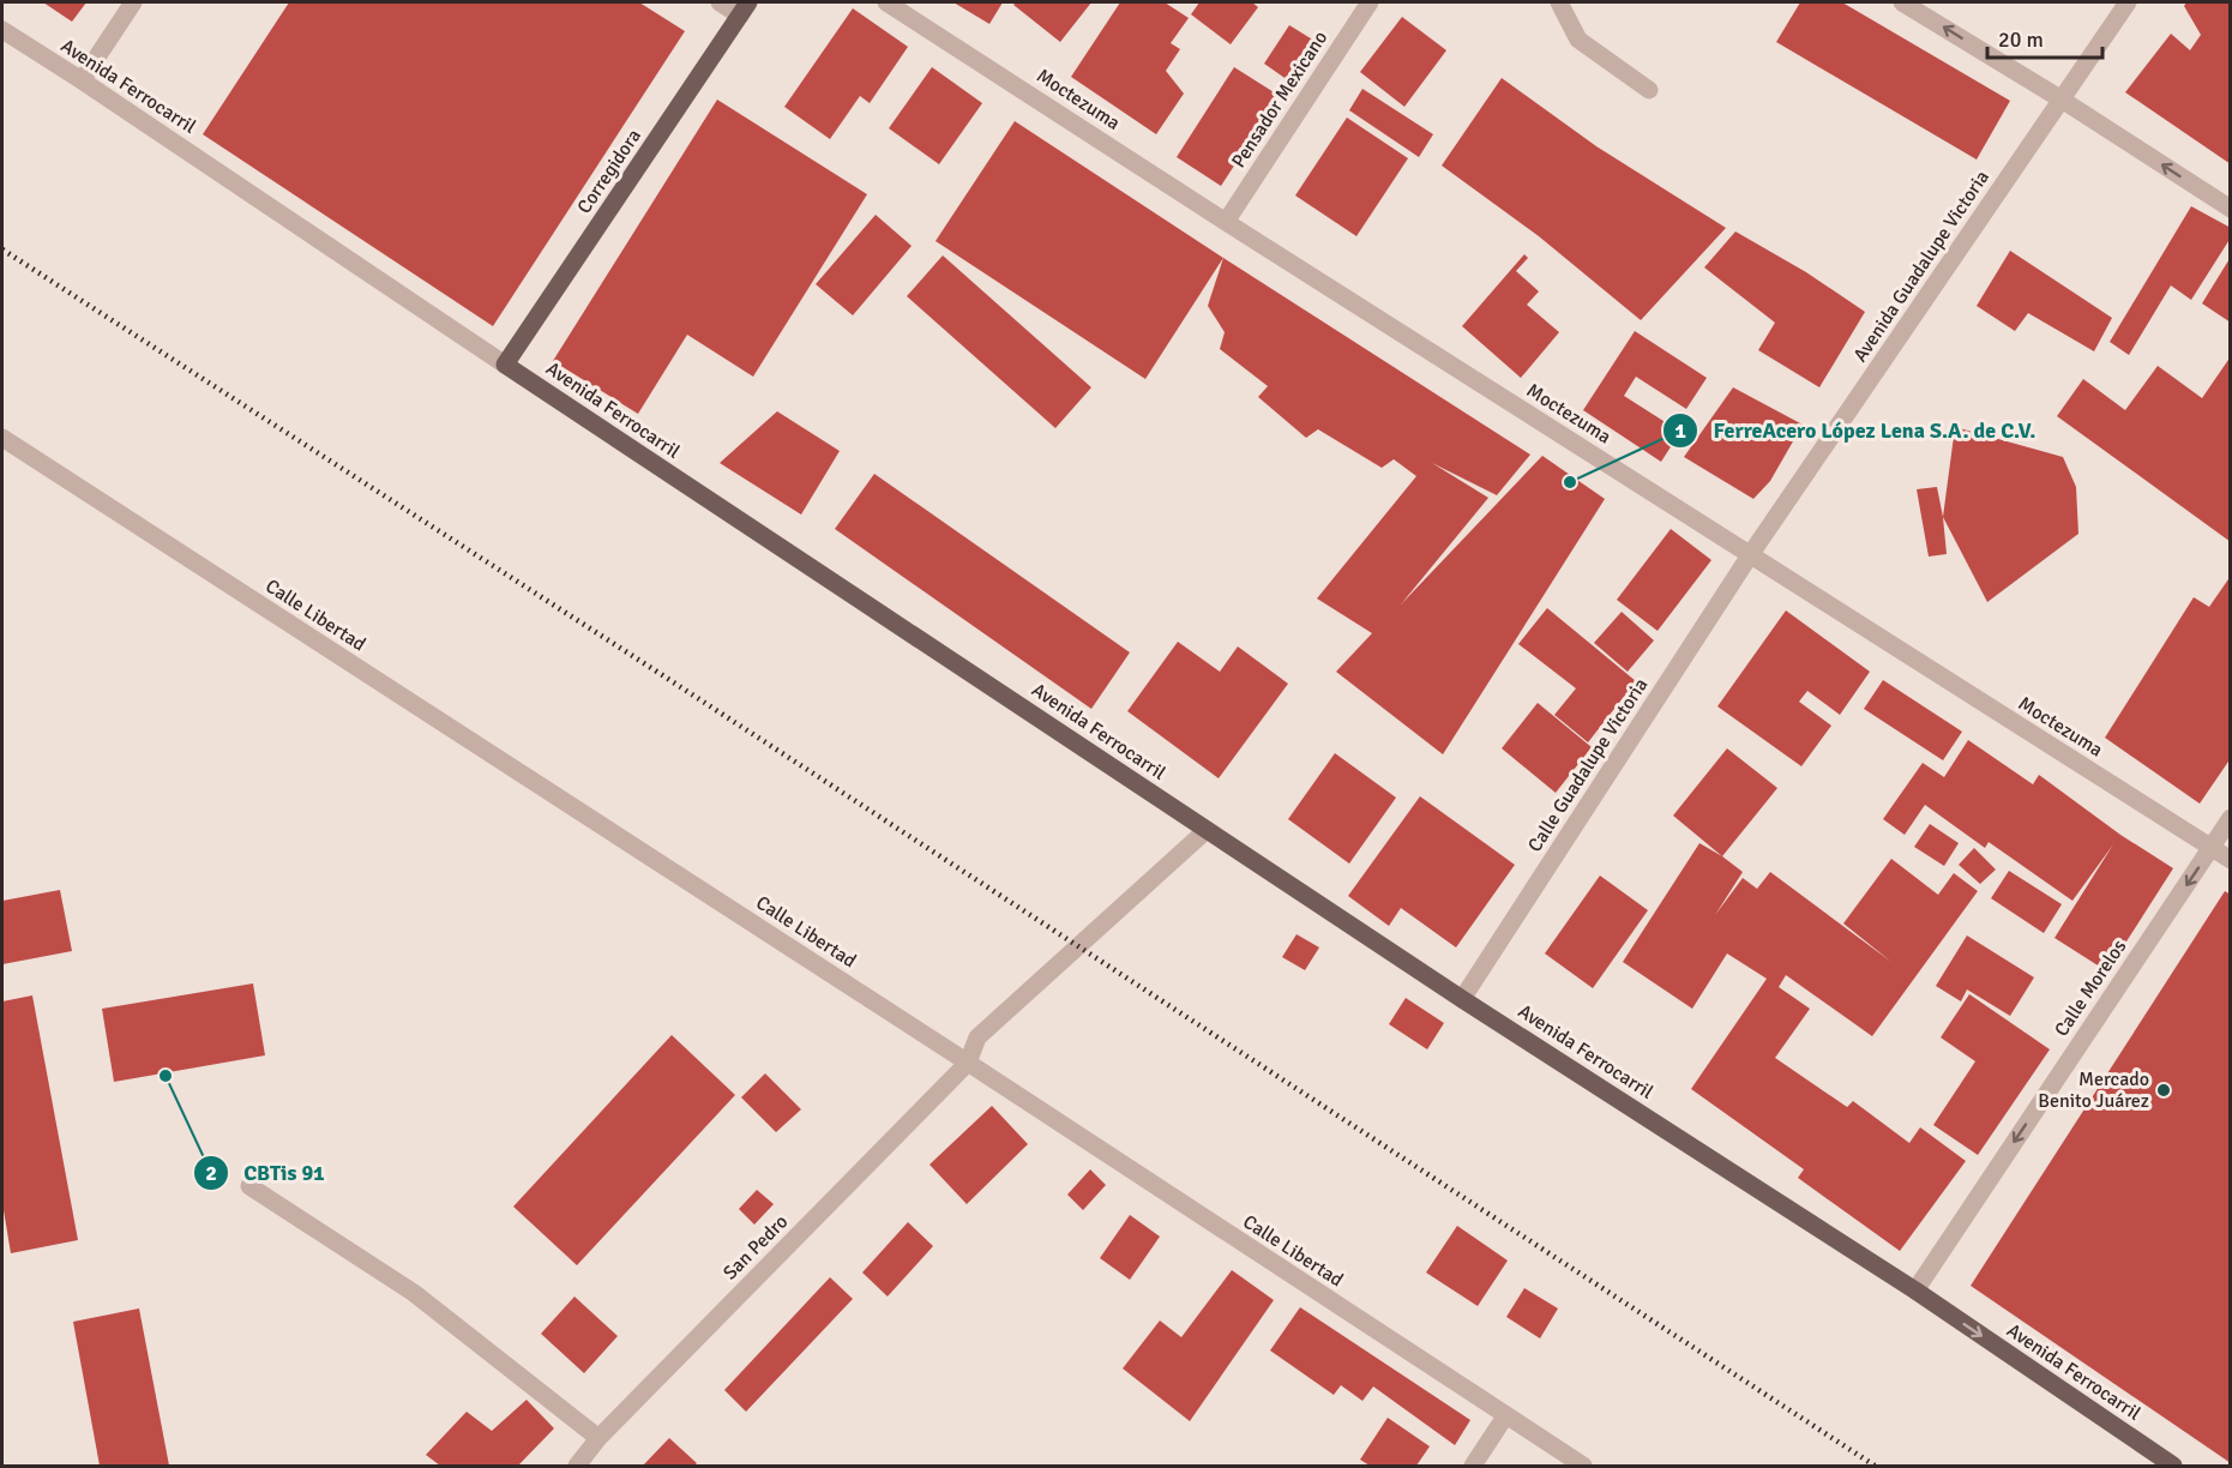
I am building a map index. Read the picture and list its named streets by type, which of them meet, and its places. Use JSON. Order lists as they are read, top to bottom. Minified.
{"streets":{"main road":["Avenida Ferrocarril","Corregidora"],"street":["Moctezuma","Pensador Mexicano","Avenida Guadalupe Victoria","Calle Libertad","Calle Guadalupe Victoria","Calle Morelos","San Pedro"]},"crossings":[["Avenida Ferrocarril","Corregidora"],["Avenida Ferrocarril","Calle Guadalupe Victoria"],["Avenida Ferrocarril","Calle Morelos"],["Avenida Ferrocarril","San Pedro"],["Moctezuma","Pensador Mexicano"],["Moctezuma","Avenida Guadalupe Victoria"],["Moctezuma","Calle Guadalupe Victoria"],["Moctezuma","Calle Morelos"],["Avenida Guadalupe Victoria","Calle Guadalupe Victoria"],["Calle Libertad","San Pedro"]],"one_way":["Calle Morelos"],"places":["FerreAcero López Lena S.A. de C.V.","CBTis 91","Mercado Benito Juárez"],"scale_bar":"20 m"}
